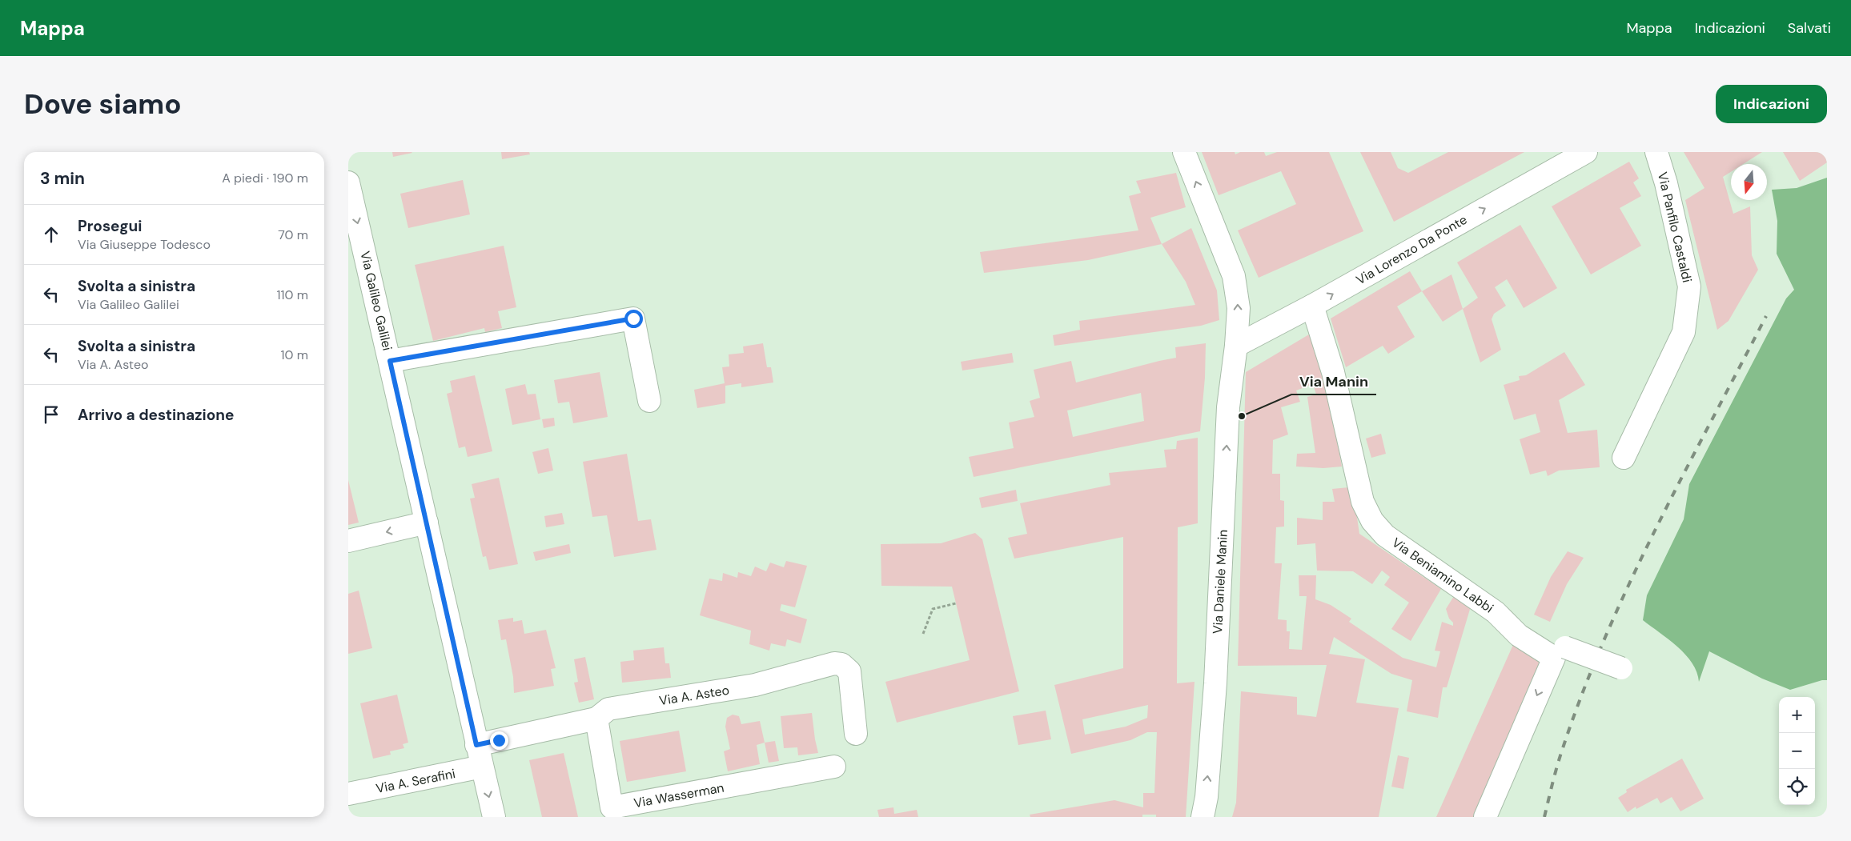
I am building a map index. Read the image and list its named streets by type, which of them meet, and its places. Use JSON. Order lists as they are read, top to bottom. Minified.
{"streets":{"street":["Via Panfilo Castaldi","Via Lorenzo Da Ponte","Via Galileo Galilei","Via Beniamino Labbi","Via Daniele Manin","Via A. Asteo","Via A. Serafini","Via Wasserman"]},"crossings":[["Via Lorenzo Da Ponte","Via Beniamino Labbi"],["Via Lorenzo Da Ponte","Via Daniele Manin"],["Via Galileo Galilei","Via A. Asteo"],["Via Galileo Galilei","Via A. Serafini"],["Via A. Asteo","Via Wasserman"]],"one_way":["Via Lorenzo Da Ponte","Via Daniele Manin"],"places":["Via Manin"],"north":"bottom","page":{"header":"Mappa","nav":["Mappa","Indicazioni","Salvati"],"buttons":"Indicazioni","title":"Dove siamo","heading":["3 min","A piedi · 190 m"],"list":[["Prosegui","Via Giuseppe Todesco","70 m"],["Svolta a sinistra","Via Galileo Galilei","110 m"],["Svolta a sinistra","Via A. Asteo","10 m"],"Arrivo a destinazione"],"map_buttons":["+","−"]}}
